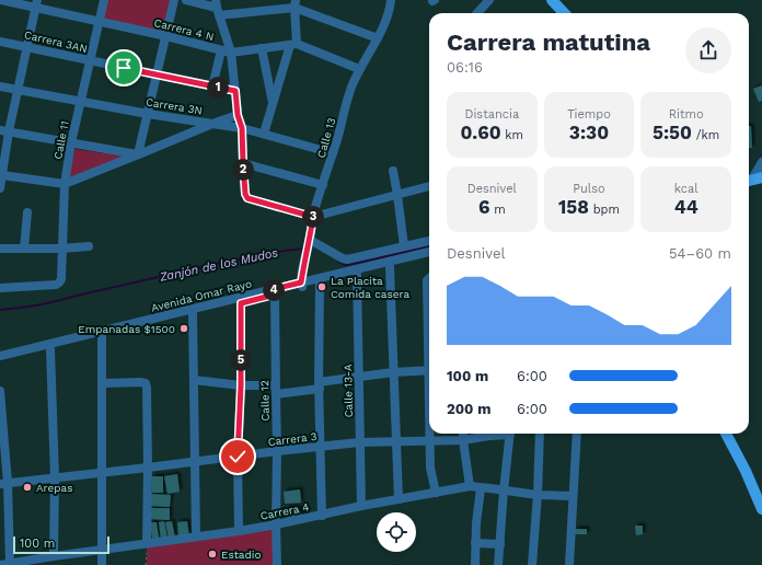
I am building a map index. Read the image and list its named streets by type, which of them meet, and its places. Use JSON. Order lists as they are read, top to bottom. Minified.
{"streets":{"street":["Carrera 4 N","Carrera 3AN","Carrera 3N","Calle 13","Calle 11","Avenida Omar Rayo","Calle 13-A","Calle 12","Carrera 3","Carrera 4"]},"crossings":[["Carrera 4 N","Calle 13"],["Carrera 4 N","Calle 11"],["Carrera 3AN","Calle 11"],["Carrera 3N","Calle 11"],["Calle 13","Avenida Omar Rayo"],["Avenida Omar Rayo","Calle 13-A"],["Avenida Omar Rayo","Calle 12"],["Calle 13-A","Carrera 3"],["Calle 13-A","Carrera 4"],["Calle 12","Carrera 3"],["Calle 12","Carrera 4"]],"water":["Zanjón de los Mudos"],"places":["La Placita Comida casera","Empanadas $1500","Arepas","Estadio"],"scale_bar":"100 m","page":{"heading":["Carrera matutina","06:16"],"pins":["1","2","3","4","5"],"stats":[["Distancia","0.60 km"],["Tiempo","3:30"],["Ritmo","5:50 /km"],["Desnivel","6 m"],["Pulso","158 bpm"],["kcal","44"]],"chart":["Desnivel","54–60 m"],"list":[{"name":"100 m","note":"6:00"},{"name":"200 m","note":"6:00"}],"scale":"100 m"}}
